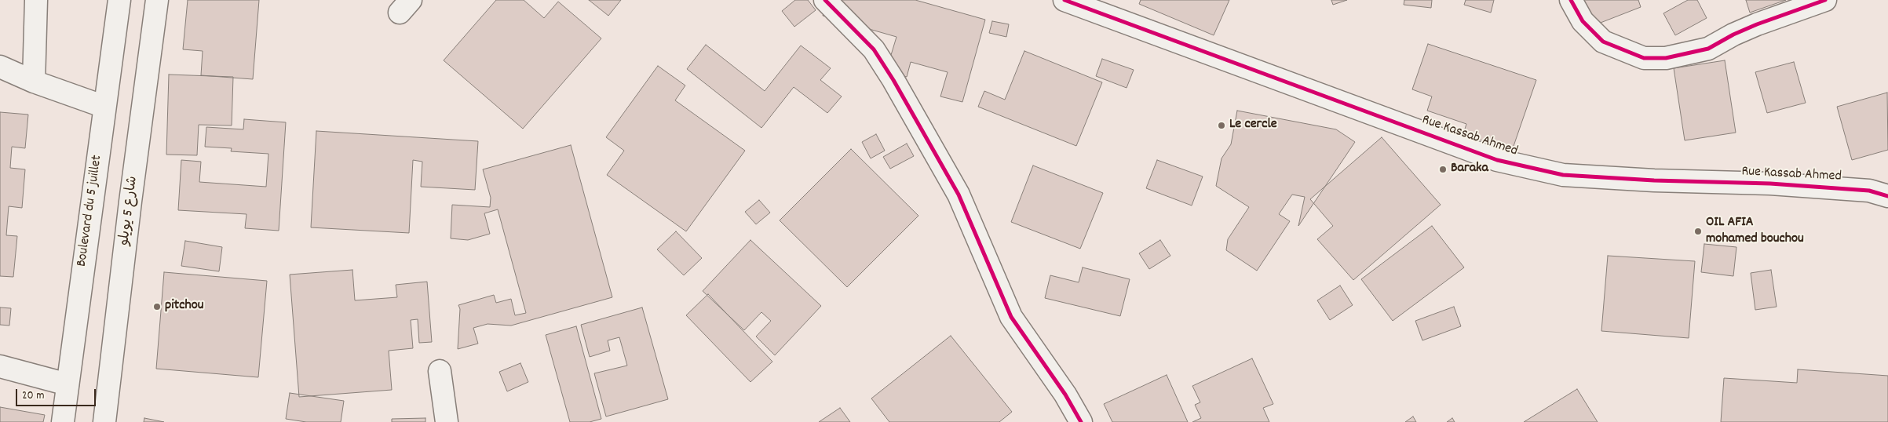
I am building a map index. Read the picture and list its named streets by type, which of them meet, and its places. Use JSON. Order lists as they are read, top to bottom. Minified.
{"streets":{"street":["Rue Kassab Ahmed","Boulevard du 5 juillet","شارع 5 يويلو"]},"places":["Le cercle","Baraka","OIL AFIA mohamed bouchou","pitchou"],"scale_bar":"20 m"}
